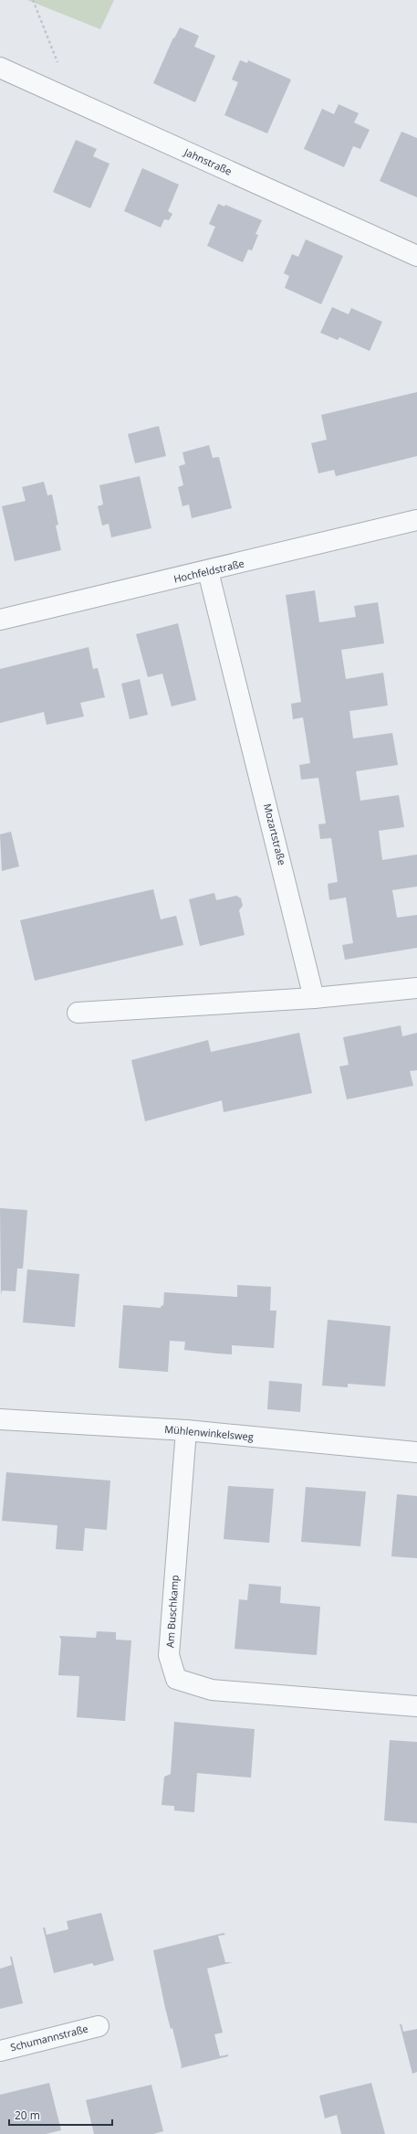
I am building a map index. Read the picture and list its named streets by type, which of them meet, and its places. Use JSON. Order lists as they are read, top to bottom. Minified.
{"streets":{"street":["Jahnstraße","Hochfeldstraße","Mozartstraße","Mühlenwinkelsweg","Am Buschkamp","Schumannstraße"]},"crossings":[["Hochfeldstraße","Mozartstraße"],["Mühlenwinkelsweg","Am Buschkamp"]],"scale_bar":"20 m"}
